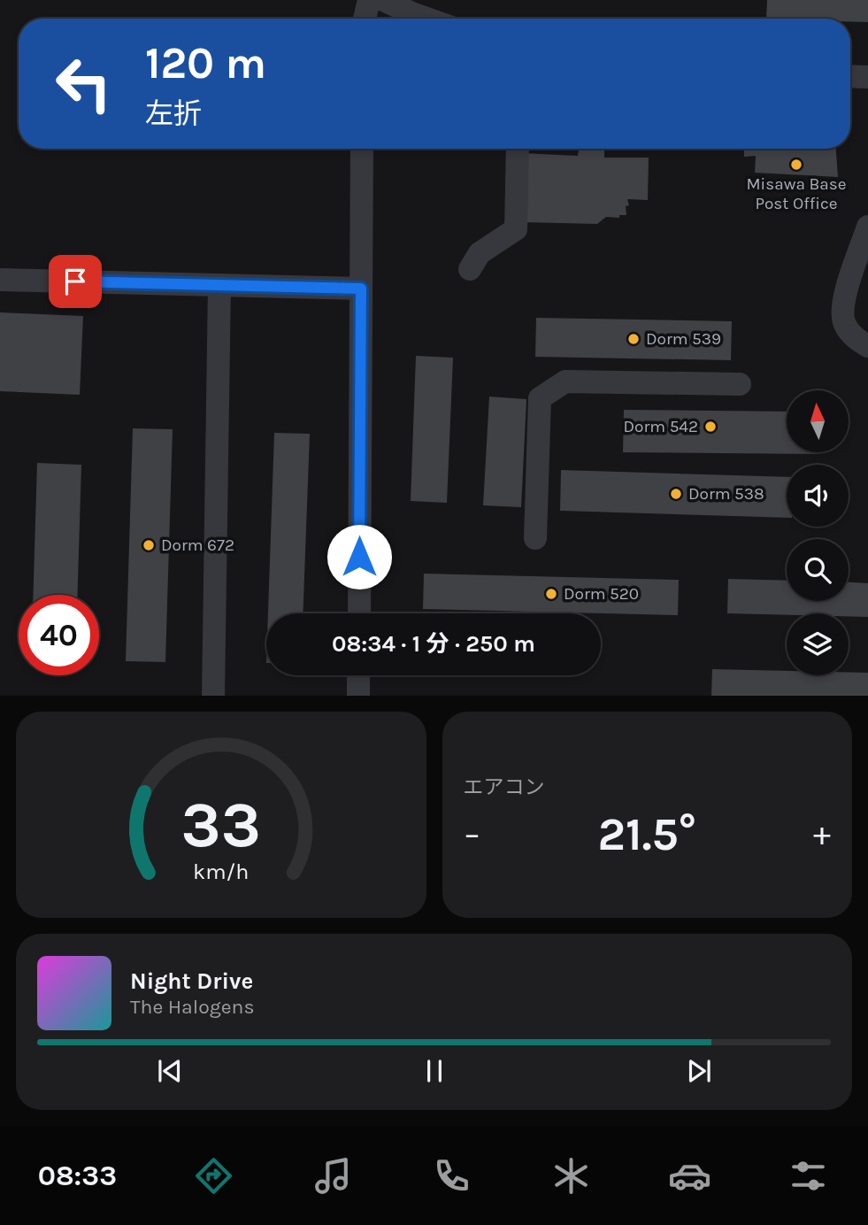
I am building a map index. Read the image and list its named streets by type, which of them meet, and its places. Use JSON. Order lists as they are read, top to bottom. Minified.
{"places":["Misawa Base Post Office","Dorm 539","Dorm 542","Dorm 538","Dorm 672","Dorm 520"],"north":"top","page":{"turn":["120 m","左折"],"limit":"40","trip":"08:34 · 1 分 · 250 m","tile":"エアコン","heat":["−","21.5°","+"],"song":["Night Drive","The Halogens"],"tabs":"08:33","gauge":["33","km/h"]}}
